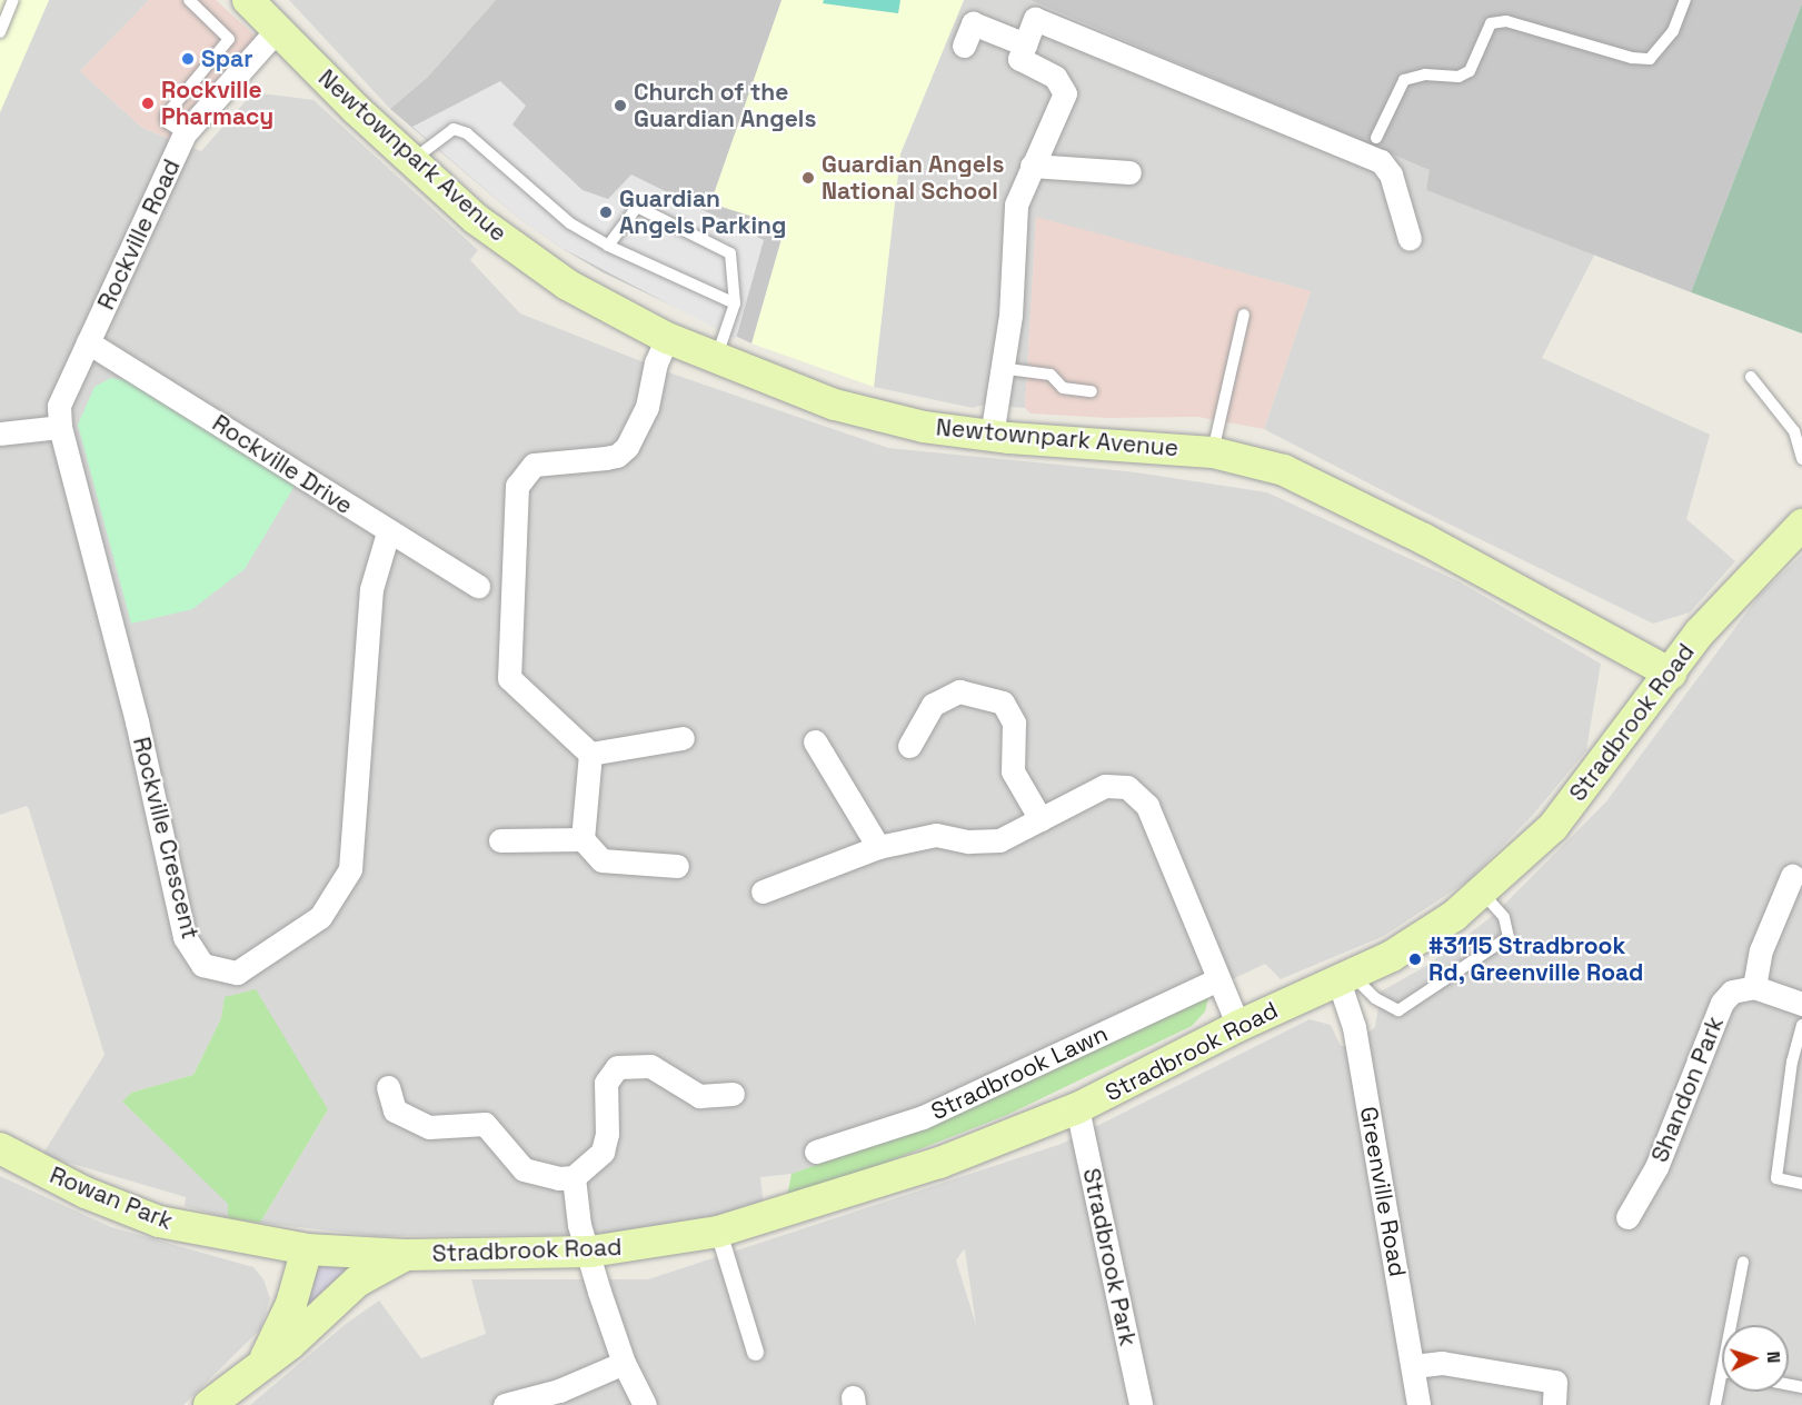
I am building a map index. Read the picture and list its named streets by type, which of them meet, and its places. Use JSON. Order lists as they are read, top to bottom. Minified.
{"streets":{"main road":["Newtownpark Avenue","Stradbrook Road","Rowan Park"],"street":["Rockville Road","Rockville Drive","Rockville Crescent","Stradbrook Lawn","Shandon Park","Greenville Road","Stradbrook Park"]},"crossings":[["Newtownpark Avenue","Rockville Road"],["Newtownpark Avenue","Stradbrook Road"],["Rockville Road","Rockville Drive"],["Rockville Road","Rockville Crescent"],["Rockville Drive","Rockville Crescent"],["Stradbrook Road","Greenville Road"],["Stradbrook Road","Rowan Park"],["Stradbrook Road","Stradbrook Park"]],"places":["Spar","Rockville Pharmacy","Church of the Guardian Angels","Guardian Angels National School","Guardian Angels Parking","#3115 Stradbrook Rd, Greenville Road"],"north":"right"}
